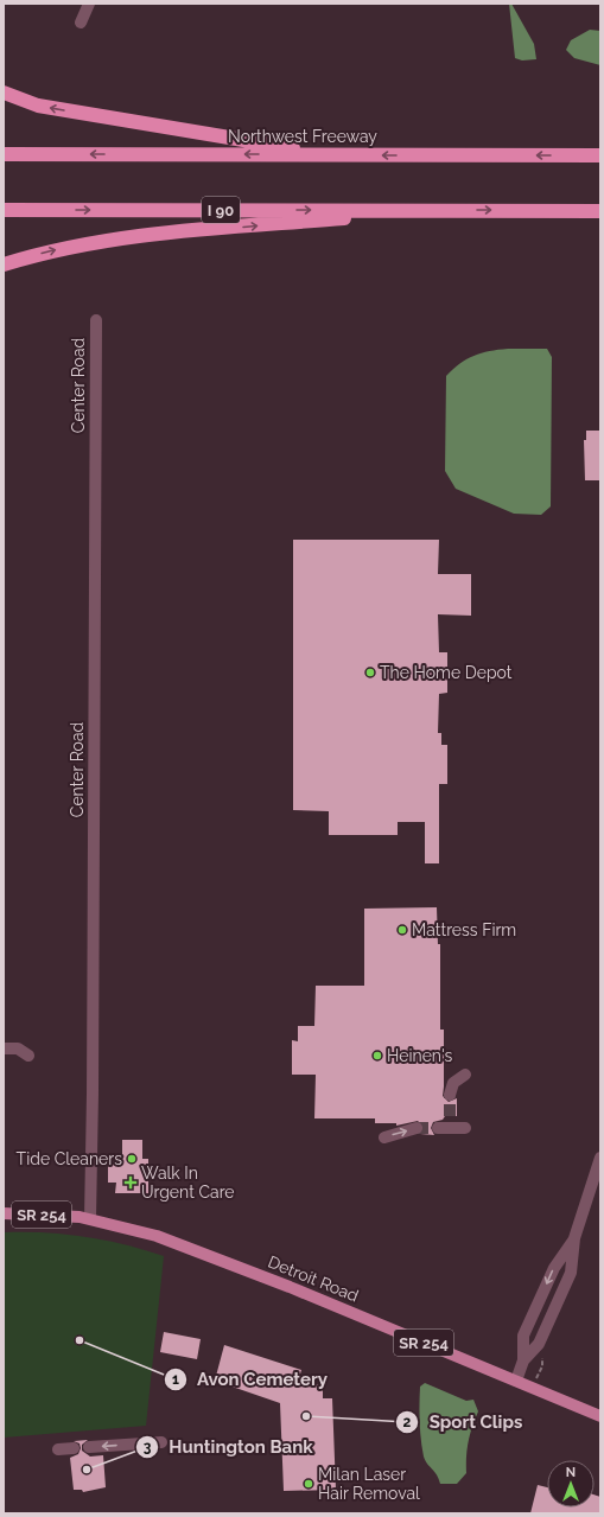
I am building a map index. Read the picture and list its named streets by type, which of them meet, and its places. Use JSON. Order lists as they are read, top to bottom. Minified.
{"streets":{"highway":["Northwest Freeway","I 90"],"main road":["SR 254","Detroit Road"],"street":["Center Road"]},"crossings":[["Center Road","Detroit Road"]],"places":{"other":["The Home Depot","Mattress Firm","Heinen's","Tide Cleaners","Avon Cemetery","Sport Clips","Huntington Bank","Milan Laser Hair Removal"],"health":["Walk In Urgent Care"]},"north":"top"}
